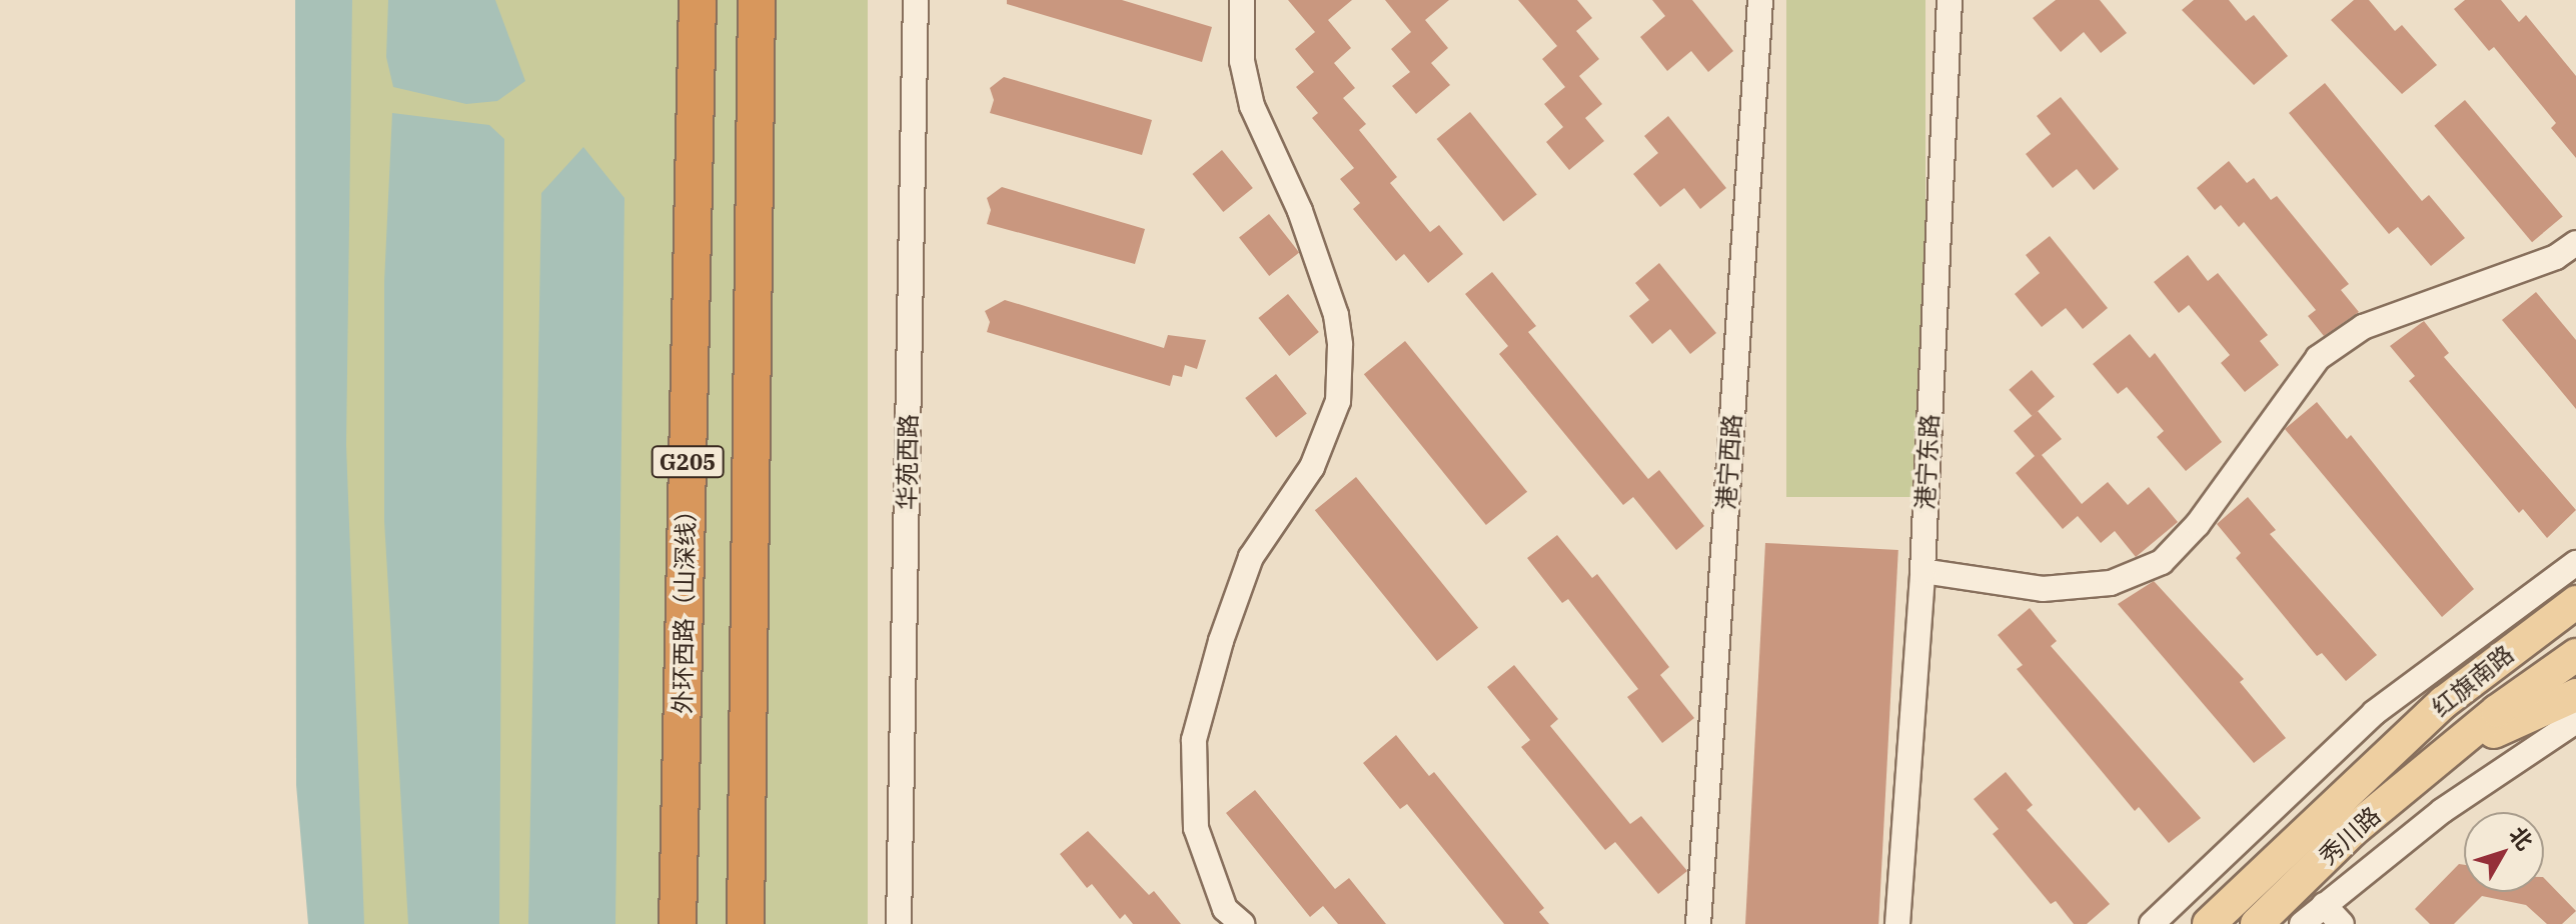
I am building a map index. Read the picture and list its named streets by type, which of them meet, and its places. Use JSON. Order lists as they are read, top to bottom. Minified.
{"streets":{"highway":["G205","外环西路（山深线）"],"main road":["红旗南路","秀川路"],"street":["华苑西路","港宁西路","港宁东路"]},"crossings":[["红旗南路","秀川路"]],"north":"top right"}
